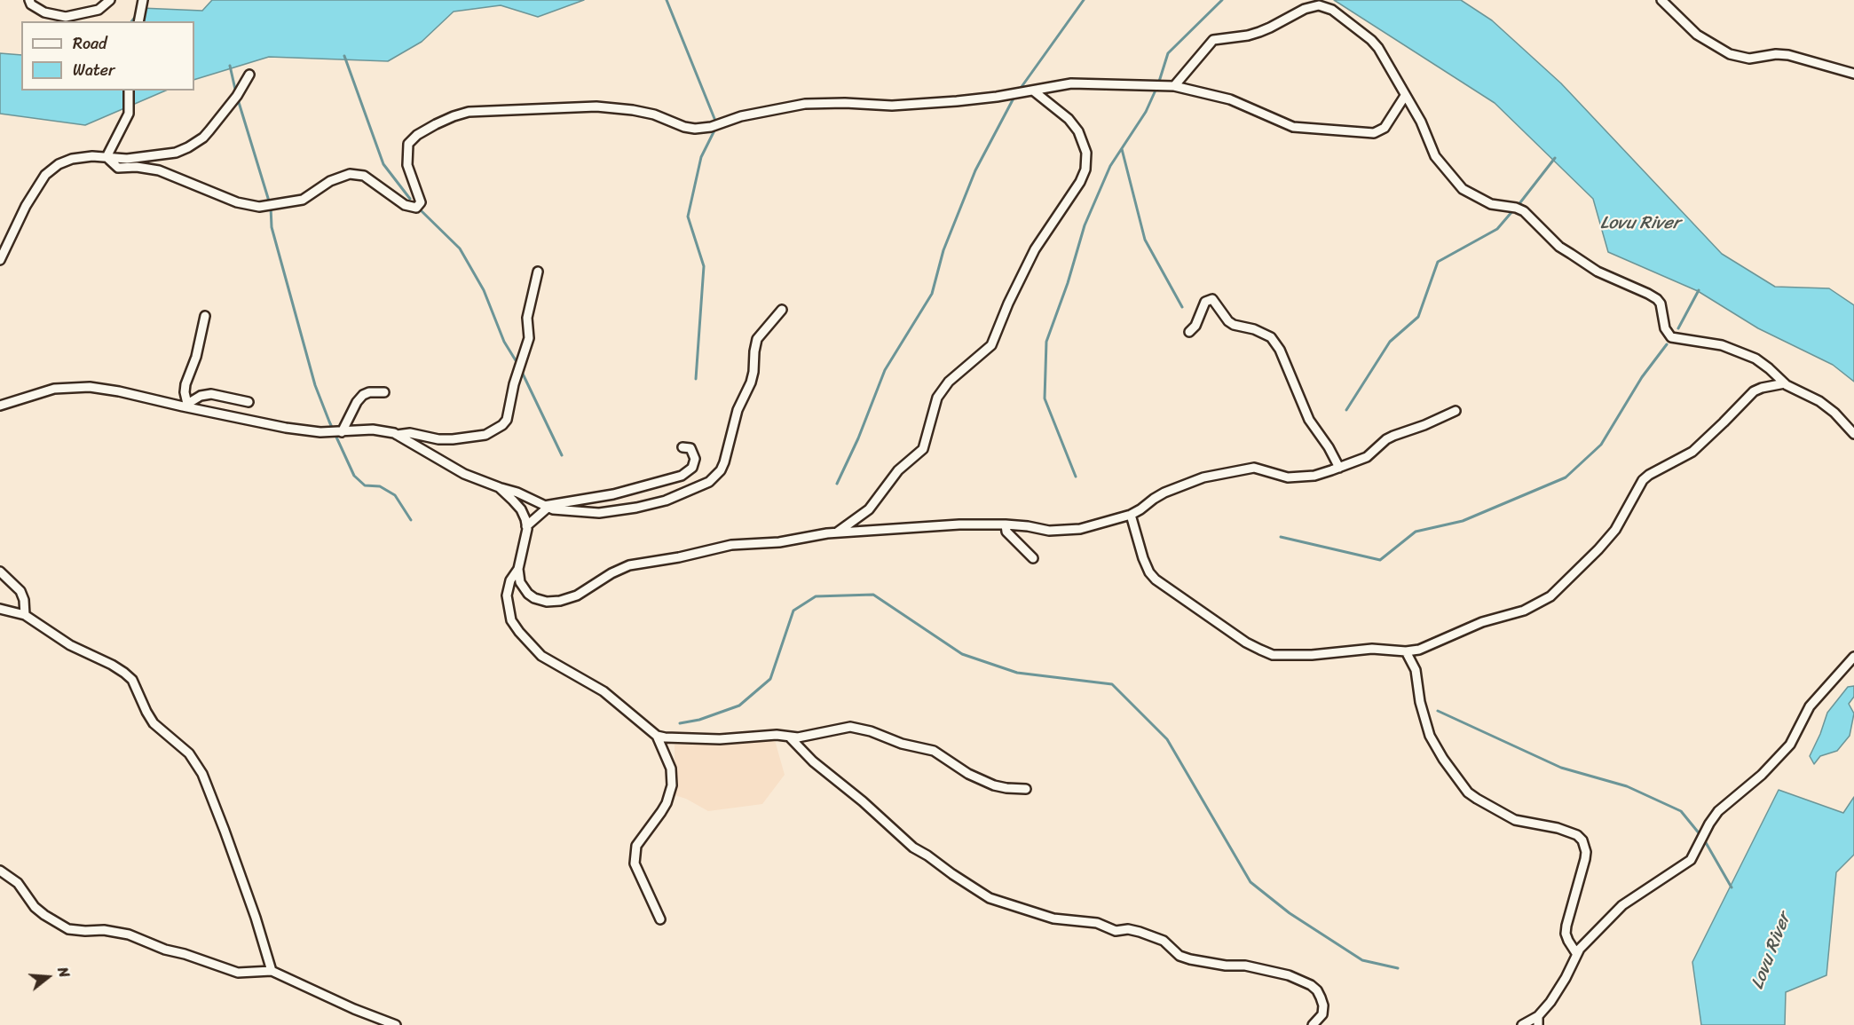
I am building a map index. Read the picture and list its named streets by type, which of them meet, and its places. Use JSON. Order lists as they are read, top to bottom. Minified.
{"water":["Lovu River"],"legend":["Road","Water"],"north":"right"}
